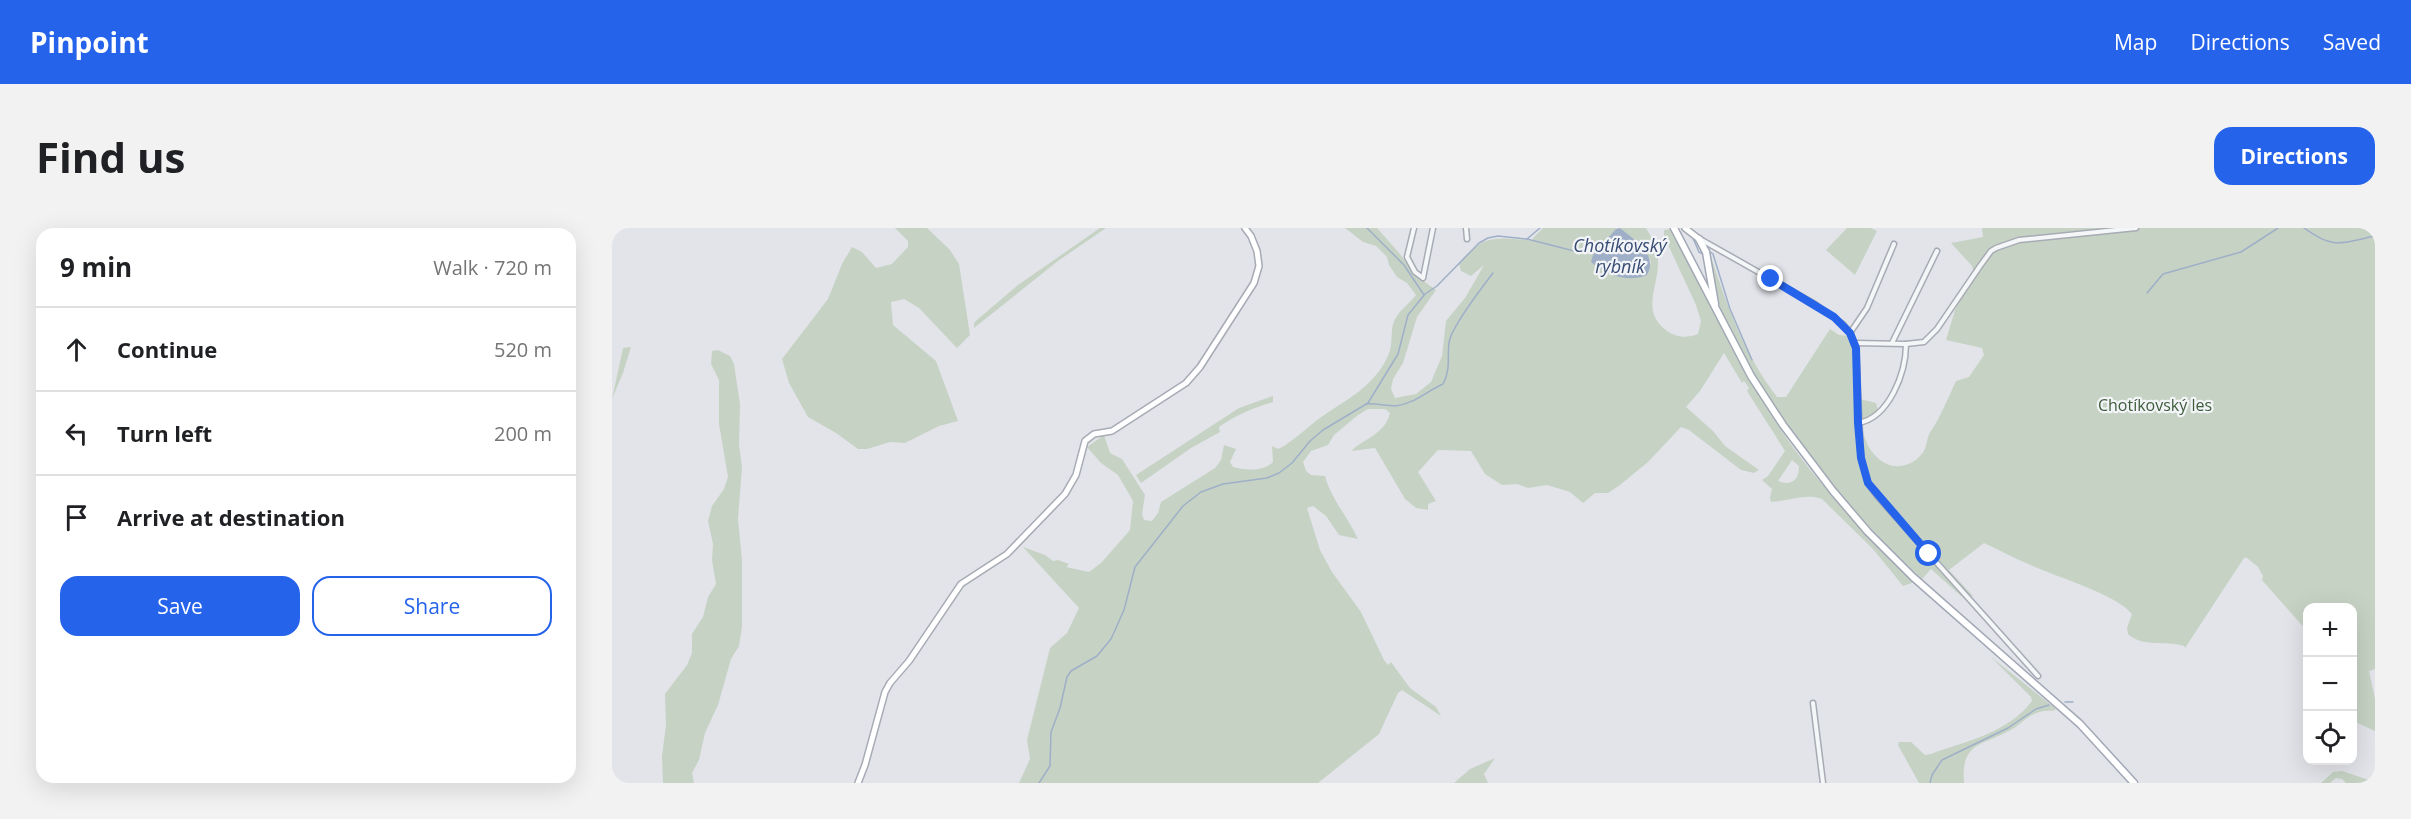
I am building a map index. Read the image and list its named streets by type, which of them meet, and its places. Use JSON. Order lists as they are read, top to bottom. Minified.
{"water":["Chotíkovský rybník"],"parks":["Chotíkovský les"],"page":{"header":"Pinpoint","nav":["Map","Directions","Saved"],"buttons":["Directions",["Save","Share"]],"title":"Find us","heading":["9 min","Walk · 720 m"],"list":[["Continue","520 m"],["Turn left","200 m"],"Arrive at destination"],"map_buttons":["+","−"]}}
